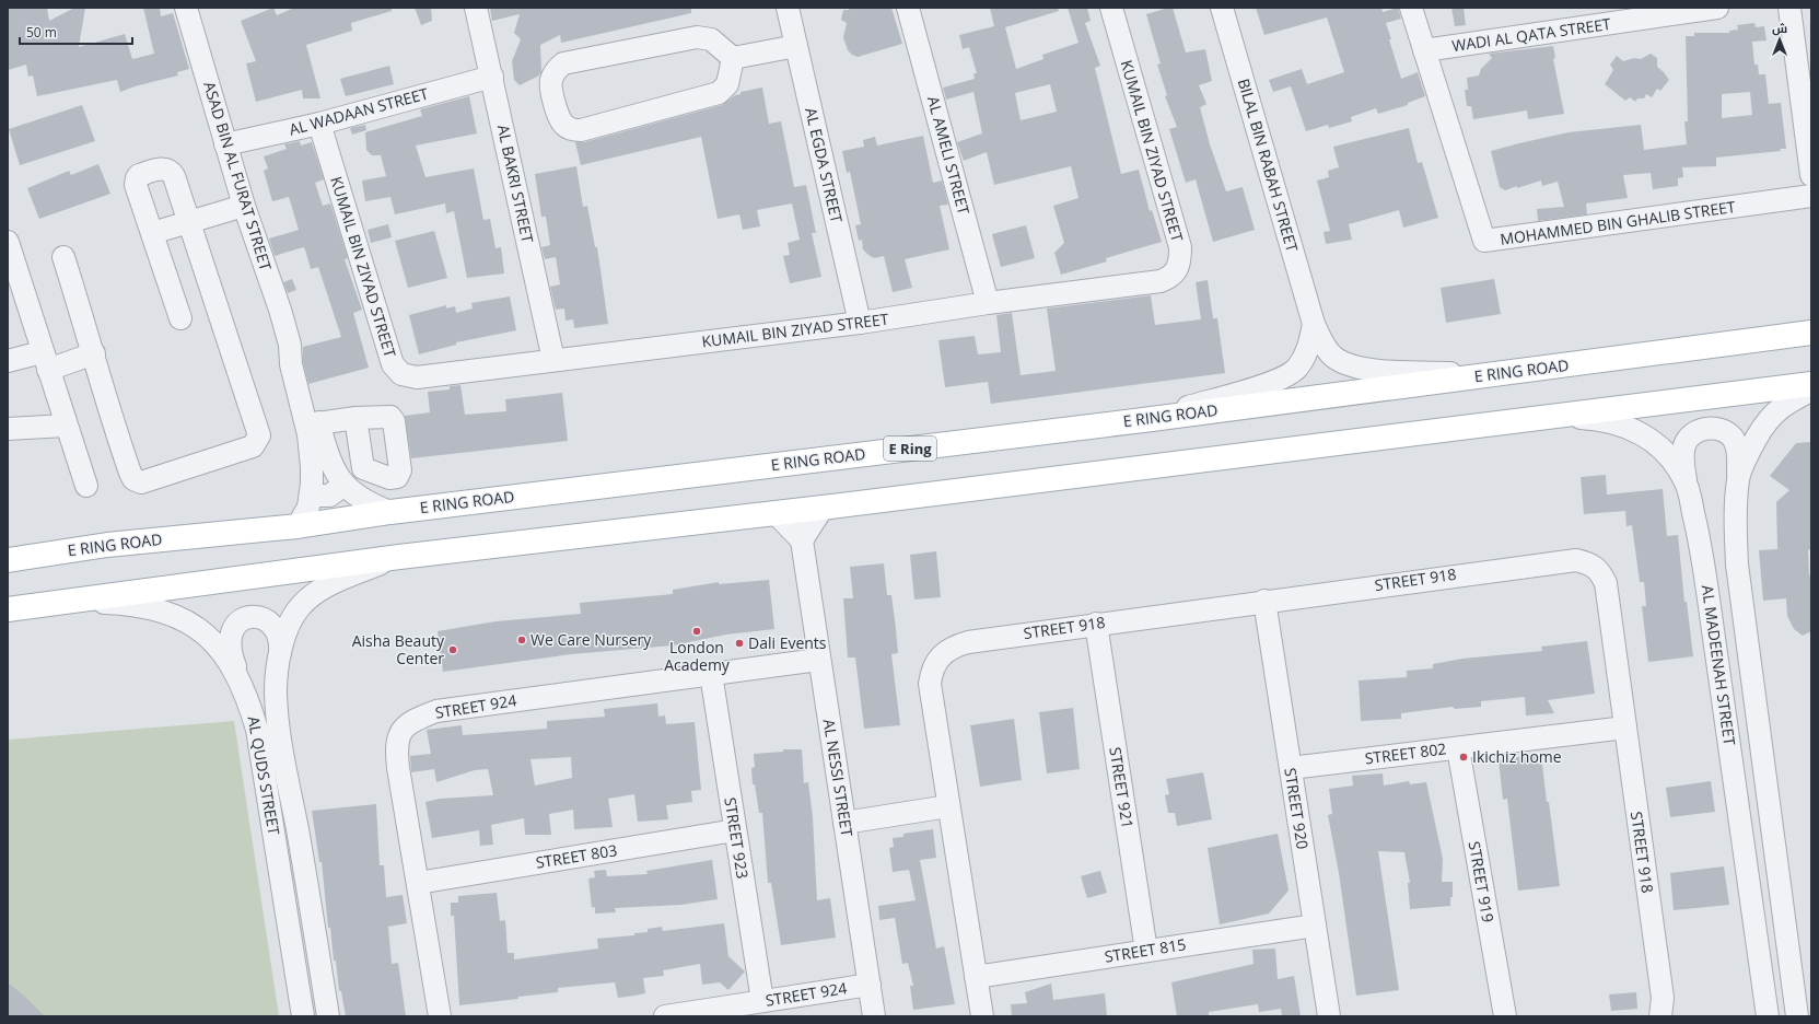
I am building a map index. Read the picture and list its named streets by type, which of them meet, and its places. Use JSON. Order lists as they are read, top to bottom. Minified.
{"streets":{"main road":["E RING ROAD","E Ring"],"street":["WADI AL QATA STREET","AL WADAAN STREET","KUMAIL BIN ZIYAD STREET","AL AMELI STREET","AL EGDA STREET","BILAL BIN RABAH STREET","ASAD BIN AL FURAT STREET","AL BAKRI STREET","MOHAMMED BIN GHALIB STREET","STREET 918","AL MADEENAH STREET","STREET 924","STREET 802","AL QUDS STREET","AL NESSI STREET","STREET 921","STREET 920","STREET 923","STREET 803","STREET 919","STREET 815"]},"crossings":[["WADI AL QATA STREET","MOHAMMED BIN GHALIB STREET"],["AL WADAAN STREET","KUMAIL BIN ZIYAD STREET"],["AL WADAAN STREET","ASAD BIN AL FURAT STREET"],["AL WADAAN STREET","AL BAKRI STREET"],["KUMAIL BIN ZIYAD STREET","AL AMELI STREET"],["KUMAIL BIN ZIYAD STREET","AL EGDA STREET"],["KUMAIL BIN ZIYAD STREET","AL BAKRI STREET"],["BILAL BIN RABAH STREET","E RING ROAD"],["ASAD BIN AL FURAT STREET","E RING ROAD"],["STREET 918","STREET 802"],["STREET 918","STREET 921"],["STREET 918","STREET 920"],["STREET 918","STREET 815"],["STREET 924","AL NESSI STREET"],["STREET 924","STREET 923"],["STREET 924","STREET 803"],["STREET 802","STREET 920"],["STREET 802","STREET 919"],["STREET 921","STREET 815"],["STREET 920","STREET 815"],["STREET 923","STREET 803"]],"places":["London Academy","We Care Nursery","Dali Events","Aisha Beauty Center","Ikichiz home"],"scale_bar":"50 m","north":"top"}
